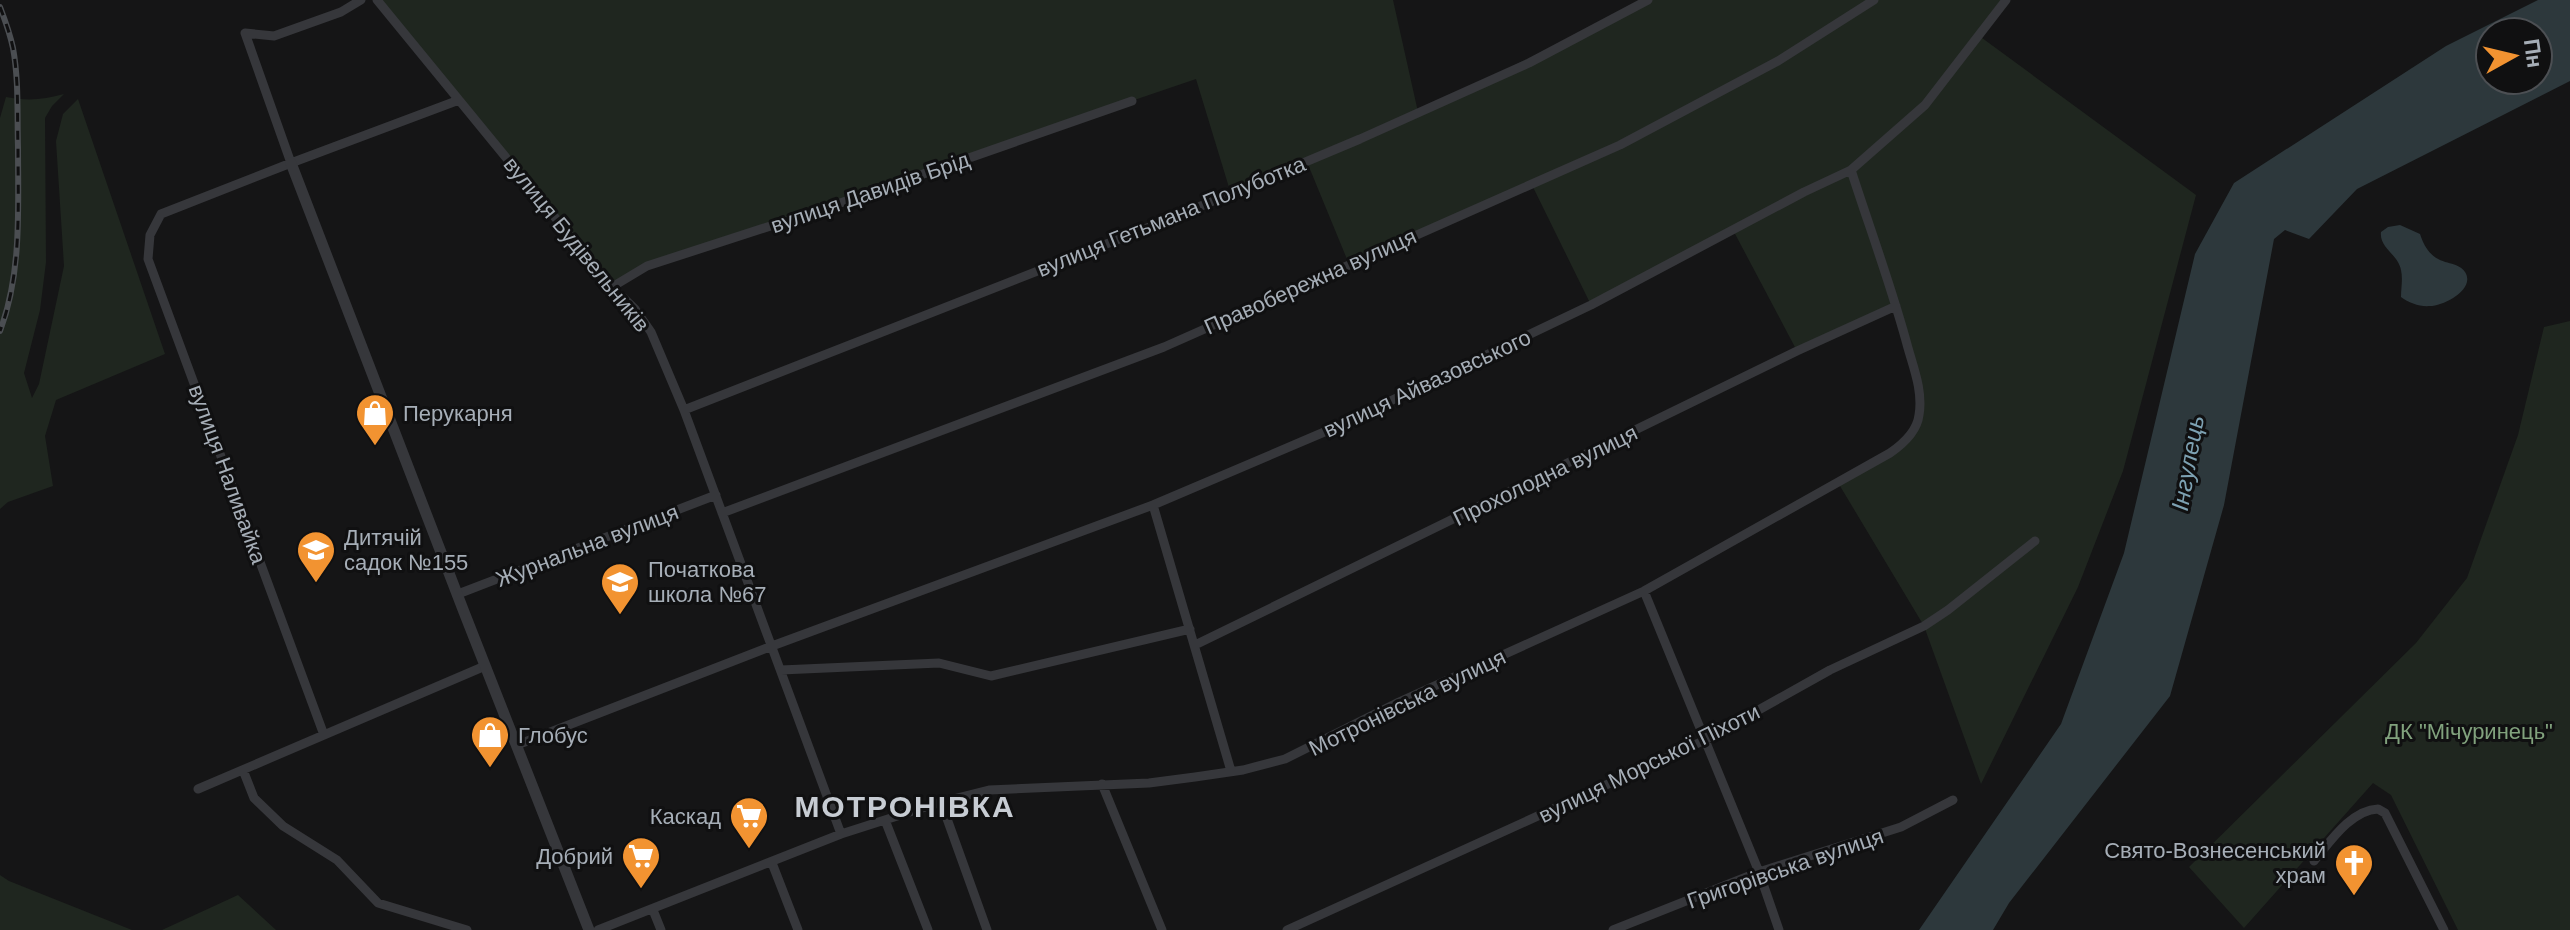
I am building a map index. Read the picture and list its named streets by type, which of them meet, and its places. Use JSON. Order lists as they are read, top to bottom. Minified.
{"streets":{"street":["вулиця Давидів Брід","вулиця Гетьмана Полуботка","вулиця Будівельників","Правобережна вулиця","вулиця Айвазовського","вулиця Наливайка","Прохолодна вулиця","Журнальна вулиця","Мотронівська вулиця","вулиця Морської Піхоти","Григорівська вулиця"]},"crossings":[["вулиця Давидів Брід","вулиця Будівельників"],["вулиця Гетьмана Полуботка","вулиця Будівельників"],["вулиця Будівельників","Правобережна вулиця"],["вулиця Будівельників","вулиця Айвазовського"],["вулиця Будівельників","Журнальна вулиця"],["вулиця Будівельників","Мотронівська вулиця"],["вулиця Айвазовського","Мотронівська вулиця"],["Прохолодна вулиця","Мотронівська вулиця"]],"districts":["МОТРОНІВКА"],"water":["Інгулець"],"parks":["ДК \"Мічуринець\""],"places":{"shop":["Перукарня","Глобус"],"school or university":["Дитячій садок №155","Початкова школа №67"],"supermarket":["Каскад","Добрий"],"church":["Свято-Вознесенський храм"]},"north":"right"}
